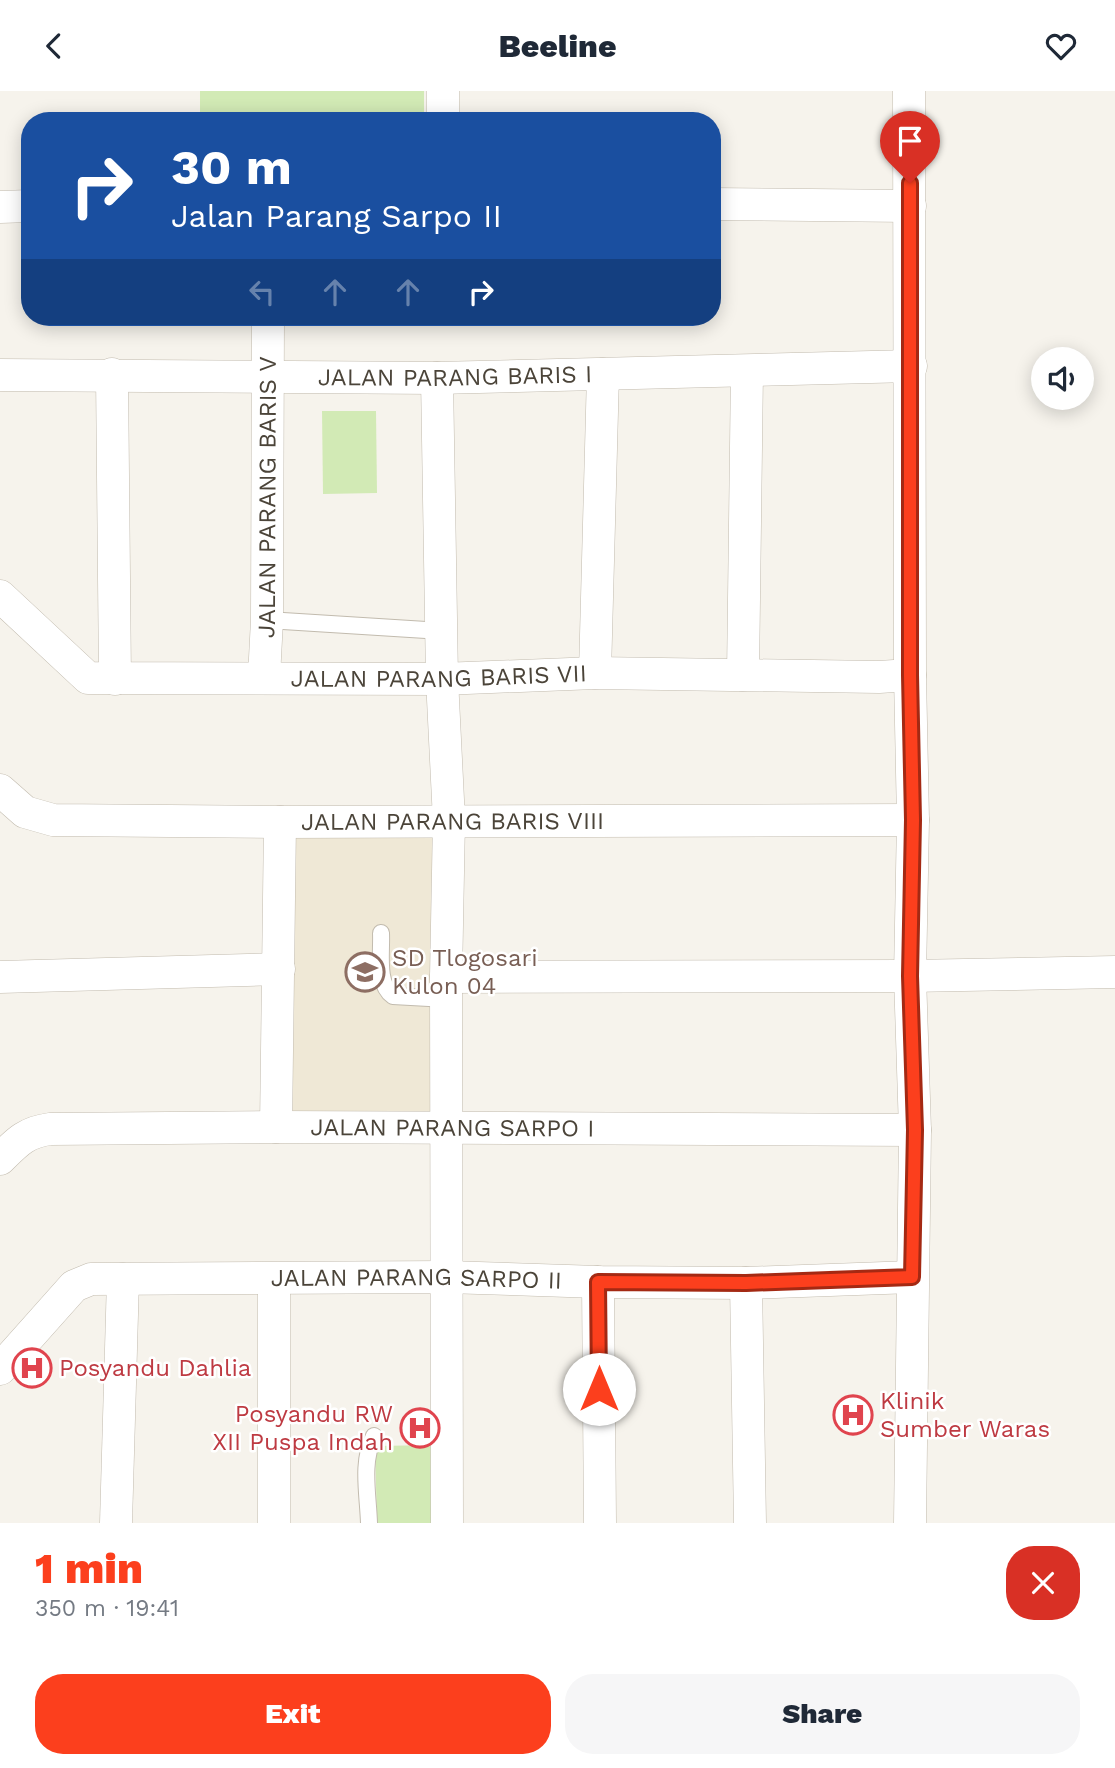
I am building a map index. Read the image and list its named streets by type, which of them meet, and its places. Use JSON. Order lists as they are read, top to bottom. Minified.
{"streets":{"street":["JALAN PARANG BARIS I","JALAN PARANG BARIS V","JALAN PARANG BARIS VII","JALAN PARANG BARIS VIII","JALAN PARANG SARPO I","JALAN PARANG SARPO II"]},"crossings":[["JALAN PARANG BARIS I","JALAN PARANG BARIS V"],["JALAN PARANG BARIS V","JALAN PARANG BARIS VII"]],"places":{"school or university":["SD Tlogosari Kulon 04"],"hospital":["Posyandu Dahlia","Klinik Sumber Waras","Posyandu RW XII Puspa Indah"]},"page":{"header":"Beeline","turn":["30 m","Jalan Parang Sarpo II"],"heading":["1 min","350 m · 19:41"],"buttons":["Exit","Share"]}}
